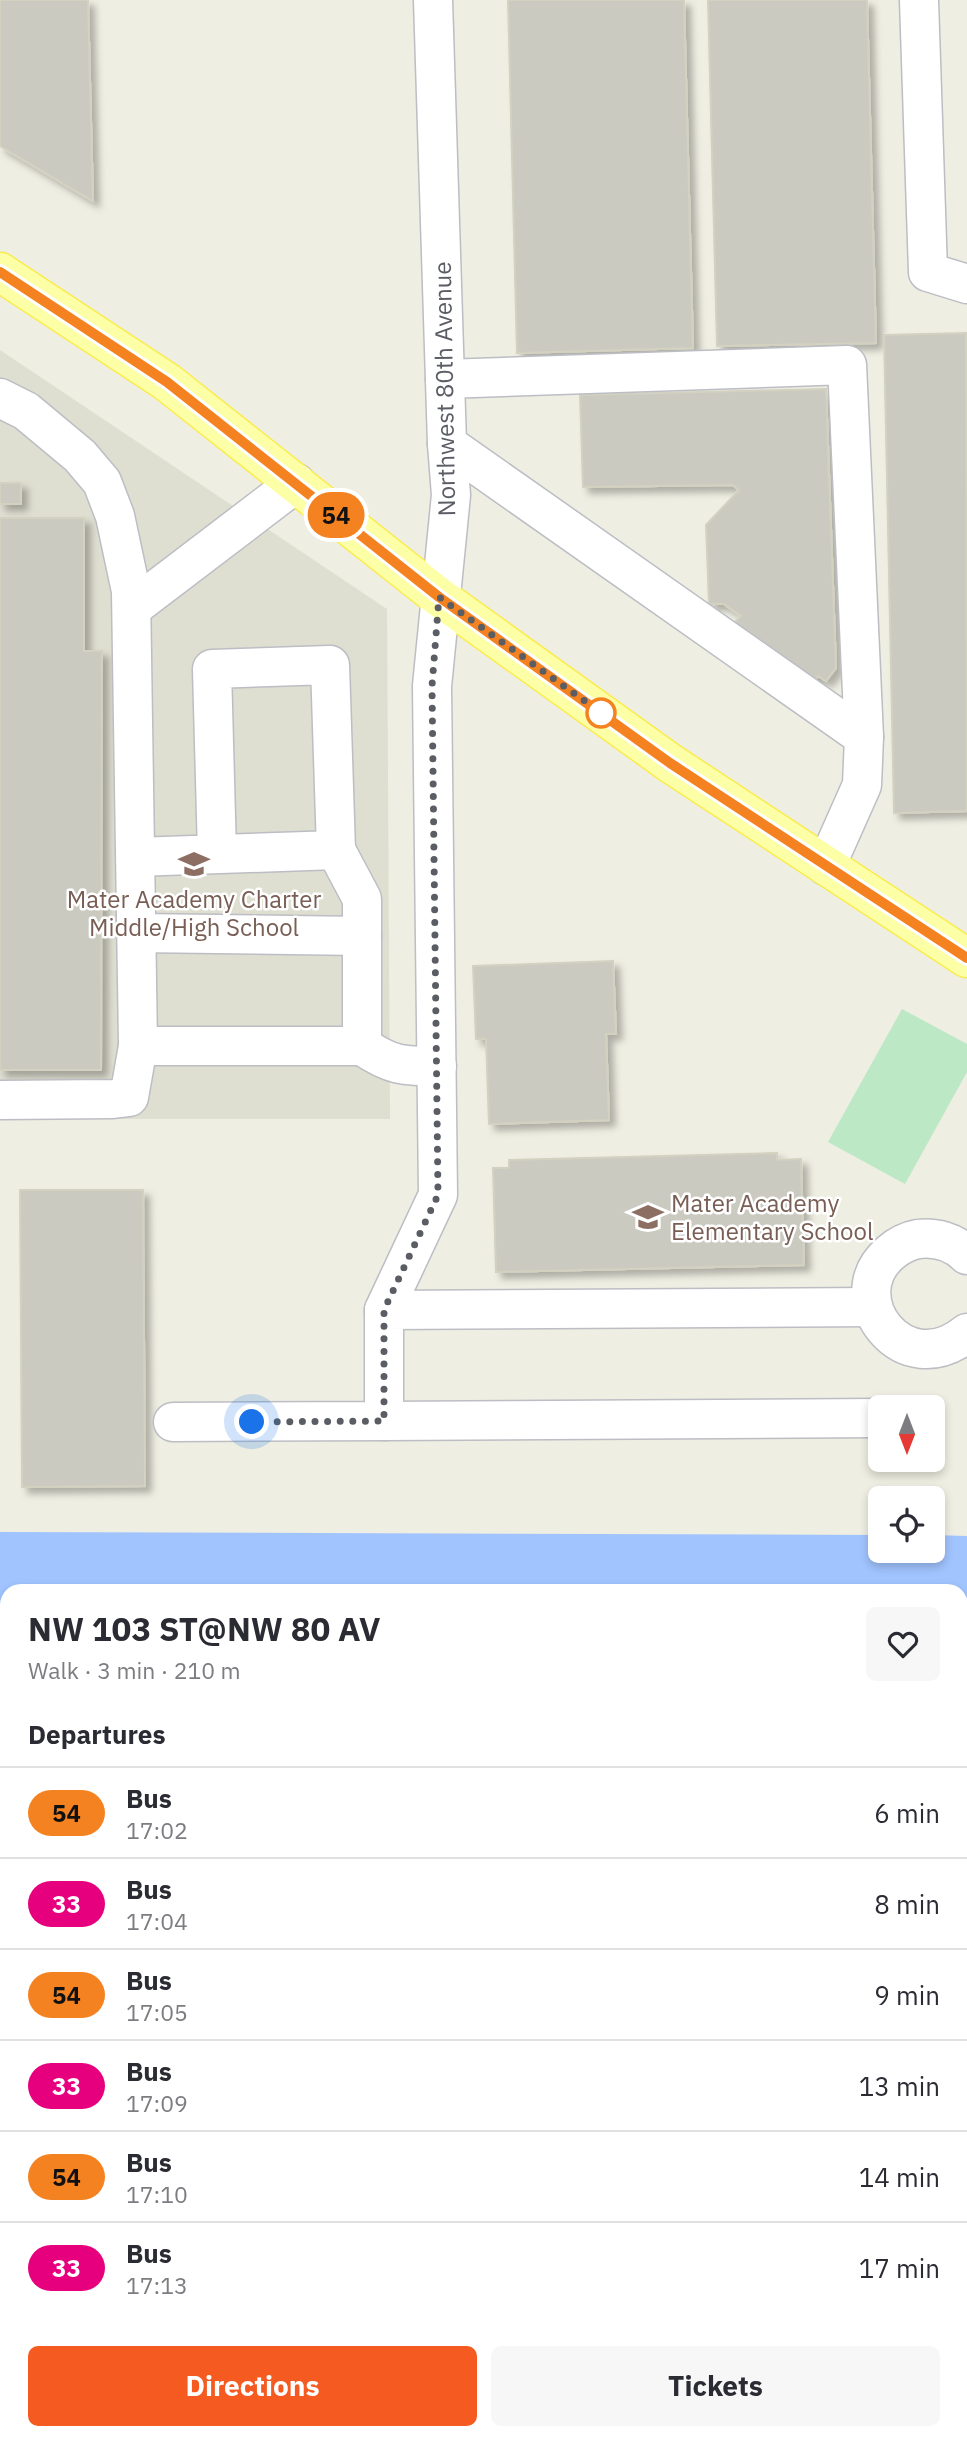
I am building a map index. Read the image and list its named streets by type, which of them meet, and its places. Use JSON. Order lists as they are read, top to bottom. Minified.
{"streets":{"street":["Northwest 80th Avenue"]},"places":{"school or university":["Mater Academy Charter Middle/High School","Mater Academy Elementary School"]},"lines":["bus line 54"],"north":"bottom","page":{"on_map":"54","heading":[["NW 103 ST@NW 80 AV","Walk · 3 min · 210 m"],"Departures"],"list":[{"mark":"54","name":"Bus","note":"17:02","value":"6 min"},{"mark":"33","name":"Bus","note":"17:04","value":"8 min"},{"mark":"54","name":"Bus","note":"17:05","value":"9 min"},{"mark":"33","name":"Bus","note":"17:09","value":"13 min"},{"mark":"54","name":"Bus","note":"17:10","value":"14 min"},{"mark":"33","name":"Bus","note":"17:13","value":"17 min"}],"buttons":["Directions","Tickets"]}}
